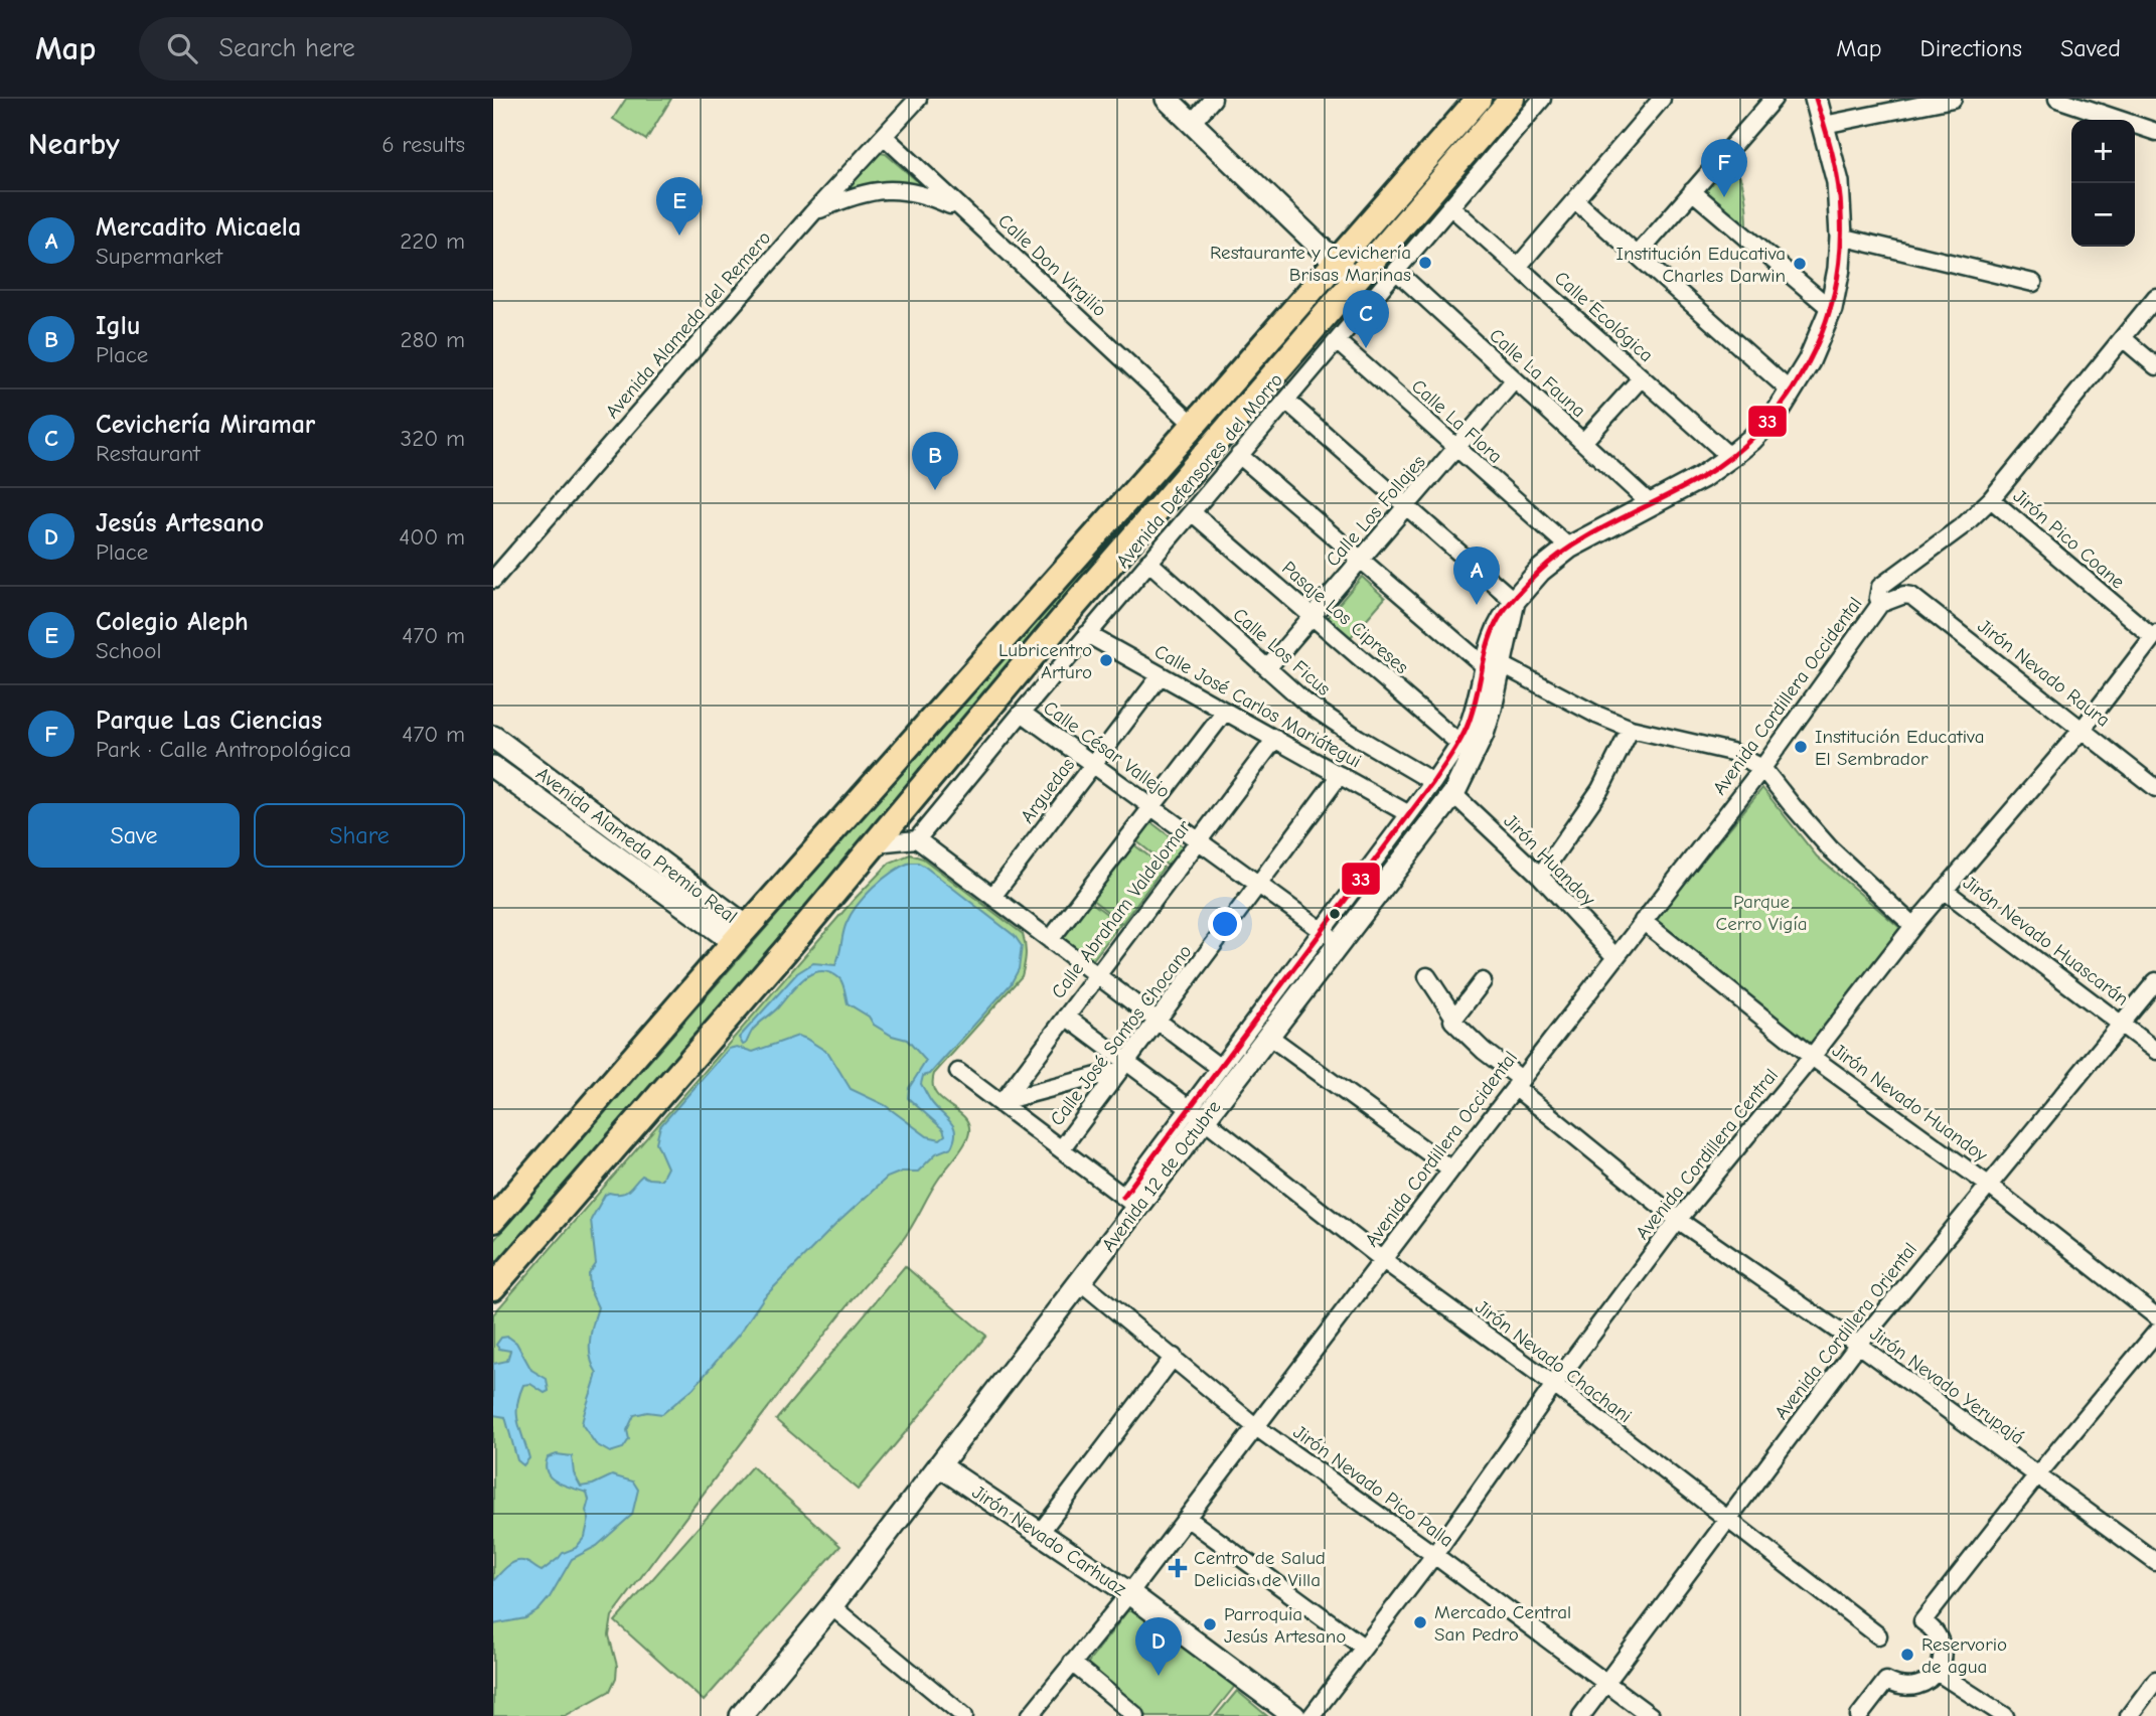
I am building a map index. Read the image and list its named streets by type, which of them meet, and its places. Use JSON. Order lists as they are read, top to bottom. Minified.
{"streets":{"street":["Calle Don Virgilio","Calle Ecológica","Avenida Alameda del Remero","Calle La Fauna","Calle La Flora","Avenida Defensores del Morro","Calle Los Follajes","Jirón Pico Coane","Pasaje Los Cipreses","Calle Los Ficus","Jirón Nevado Raura","Avenida Cordillera Occidental","Calle José Carlos Mariátegui","Calle César Vallejo","Arguedas","Avenida Alameda Premio Real","Jirón Huandoy","Calle Abraham Valdelomar","Jirón Nevado Huascarán","Calle José Santos Chocano","Jirón Nevado Huandoy","Avenida Cordillera Central","Avenida 12 de Octubre","Avenida Cordillera Oriental","Jirón Nevado Chachani","Jirón Nevado Yerupajá","Jirón Nevado Pico Palla","Jirón Nevado Carhuaz"]},"crossings":[["Calle Don Virgilio","Avenida Alameda del Remero"],["Calle Ecológica","Avenida Defensores del Morro"],["Calle Ecológica","Avenida 12 de Octubre"],["Calle La Fauna","Avenida Defensores del Morro"],["Calle La Fauna","Calle Los Follajes"],["Calle La Fauna","Avenida 12 de Octubre"],["Calle La Flora","Avenida Defensores del Morro"],["Calle La Flora","Calle Los Follajes"],["Calle La Flora","Avenida 12 de Octubre"],["Avenida Defensores del Morro","Pasaje Los Cipreses"],["Avenida Defensores del Morro","Calle Los Ficus"],["Avenida Defensores del Morro","Calle José Carlos Mariátegui"],["Avenida Defensores del Morro","Calle César Vallejo"],["Calle Los Follajes","Pasaje Los Cipreses"],["Calle Los Follajes","Calle Los Ficus"],["Jirón Pico Coane","Avenida Cordillera Occidental"],["Jirón Pico Coane","Avenida Cordillera Central"],["Pasaje Los Cipreses","Avenida 12 de Octubre"],["Calle Los Ficus","Avenida 12 de Octubre"],["Jirón Nevado Raura","Avenida Cordillera Occidental"],["Jirón Nevado Raura","Avenida Cordillera Central"],["Avenida Cordillera Occidental","Jirón Huandoy"],["Avenida Cordillera Occidental","Jirón Nevado Huandoy"],["Avenida Cordillera Occidental","Jirón Nevado Chachani"],["Avenida Cordillera Occidental","Jirón Nevado Yerupajá"],["Avenida Cordillera Occidental","Jirón Nevado Pico Palla"],["Avenida Cordillera Occidental","Jirón Nevado Carhuaz"],["Calle José Carlos Mariátegui","Arguedas"],["Calle José Carlos Mariátegui","Calle Abraham Valdelomar"],["Calle José Carlos Mariátegui","Calle José Santos Chocano"],["Calle José Carlos Mariátegui","Avenida 12 de Octubre"],["Calle César Vallejo","Arguedas"],["Calle César Vallejo","Calle Abraham Valdelomar"],["Calle César Vallejo","Calle José Santos Chocano"],["Calle César Vallejo","Avenida 12 de Octubre"],["Jirón Huandoy","Avenida 12 de Octubre"],["Calle Abraham Valdelomar","Jirón Nevado Chachani"],["Jirón Nevado Huascarán","Avenida Cordillera Central"],["Jirón Nevado Huascarán","Avenida Cordillera Oriental"],["Calle José Santos Chocano","Jirón Nevado Chachani"],["Jirón Nevado Huandoy","Avenida Cordillera Central"],["Jirón Nevado Huandoy","Avenida Cordillera Oriental"],["Avenida Cordillera Central","Jirón Nevado Chachani"],["Avenida Cordillera Central","Jirón Nevado Yerupajá"],["Avenida Cordillera Central","Jirón Nevado Pico Palla"],["Avenida 12 de Octubre","Jirón Nevado Chachani"],["Avenida 12 de Octubre","Jirón Nevado Pico Palla"],["Avenida 12 de Octubre","Jirón Nevado Carhuaz"],["Avenida Cordillera Oriental","Jirón Nevado Chachani"],["Avenida Cordillera Oriental","Jirón Nevado Yerupajá"],["Avenida Cordillera Oriental","Jirón Nevado Pico Palla"]],"parks":["Parque Cerro Vigía"],"places":{"other":["Restaurante y Cevichería Brisas Marinas","Institución Educativa Charles Darwin","Lubricentro Arturo","Institución Educativa El Sembrador","Mercado Central San Pedro","Parroquia Jesús Artesano","Reservorio de agua"],"health":["Centro de Salud Delicias de Villa"]},"lines":["transit line 33"],"page":{"header":"Map","search":"Search here","nav":["Map","Directions","Saved"],"heading":["Nearby","6 results"],"map_buttons":["+","−"],"pins":["F","E","C","B","A","D"],"list":[{"mark":"A","name":"Mercadito Micaela","note":"Supermarket","value":"220 m"},{"mark":"B","name":"Iglu","note":"Place","value":"280 m"},{"mark":"C","name":"Cevichería Miramar","note":"Restaurant","value":"320 m"},{"mark":"D","name":"Jesús Artesano","note":"Place","value":"400 m"},{"mark":"E","name":"Colegio Aleph","note":"School","value":"470 m"},{"mark":"F","name":"Parque Las Ciencias","note":"Park · Calle Antropológica","value":"470 m"}],"buttons":["Save","Share"]}}
